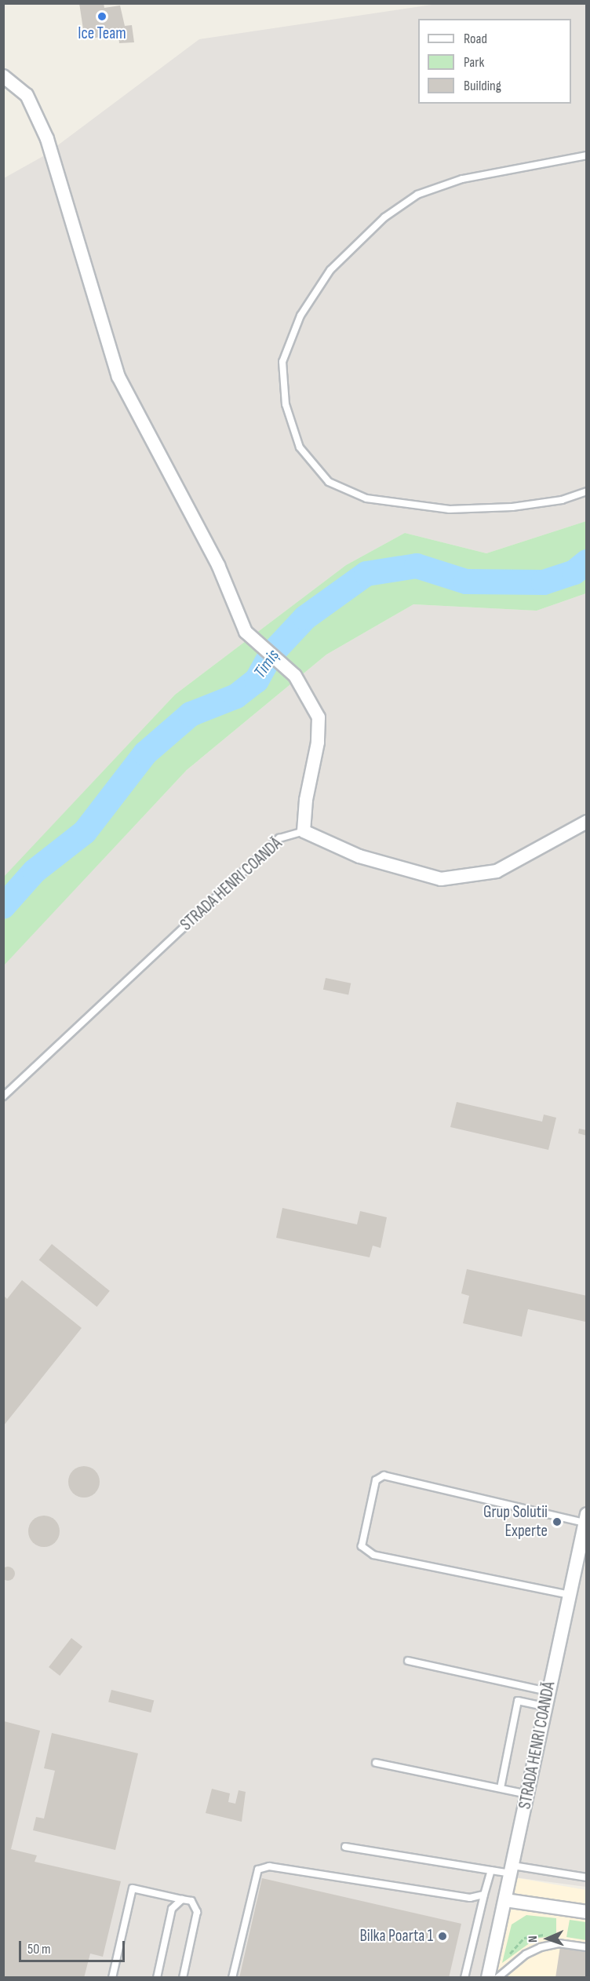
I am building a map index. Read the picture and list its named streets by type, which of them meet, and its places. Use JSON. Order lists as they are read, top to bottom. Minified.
{"streets":{"street":["STRADA HENRI COANDĂ"]},"water":["Timiș"],"places":["Ice Team","Grup Solutii Experte","Bilka Poarta 1"],"legend":["Road","Park","Building"],"scale_bar":"50 m","north":"left"}
